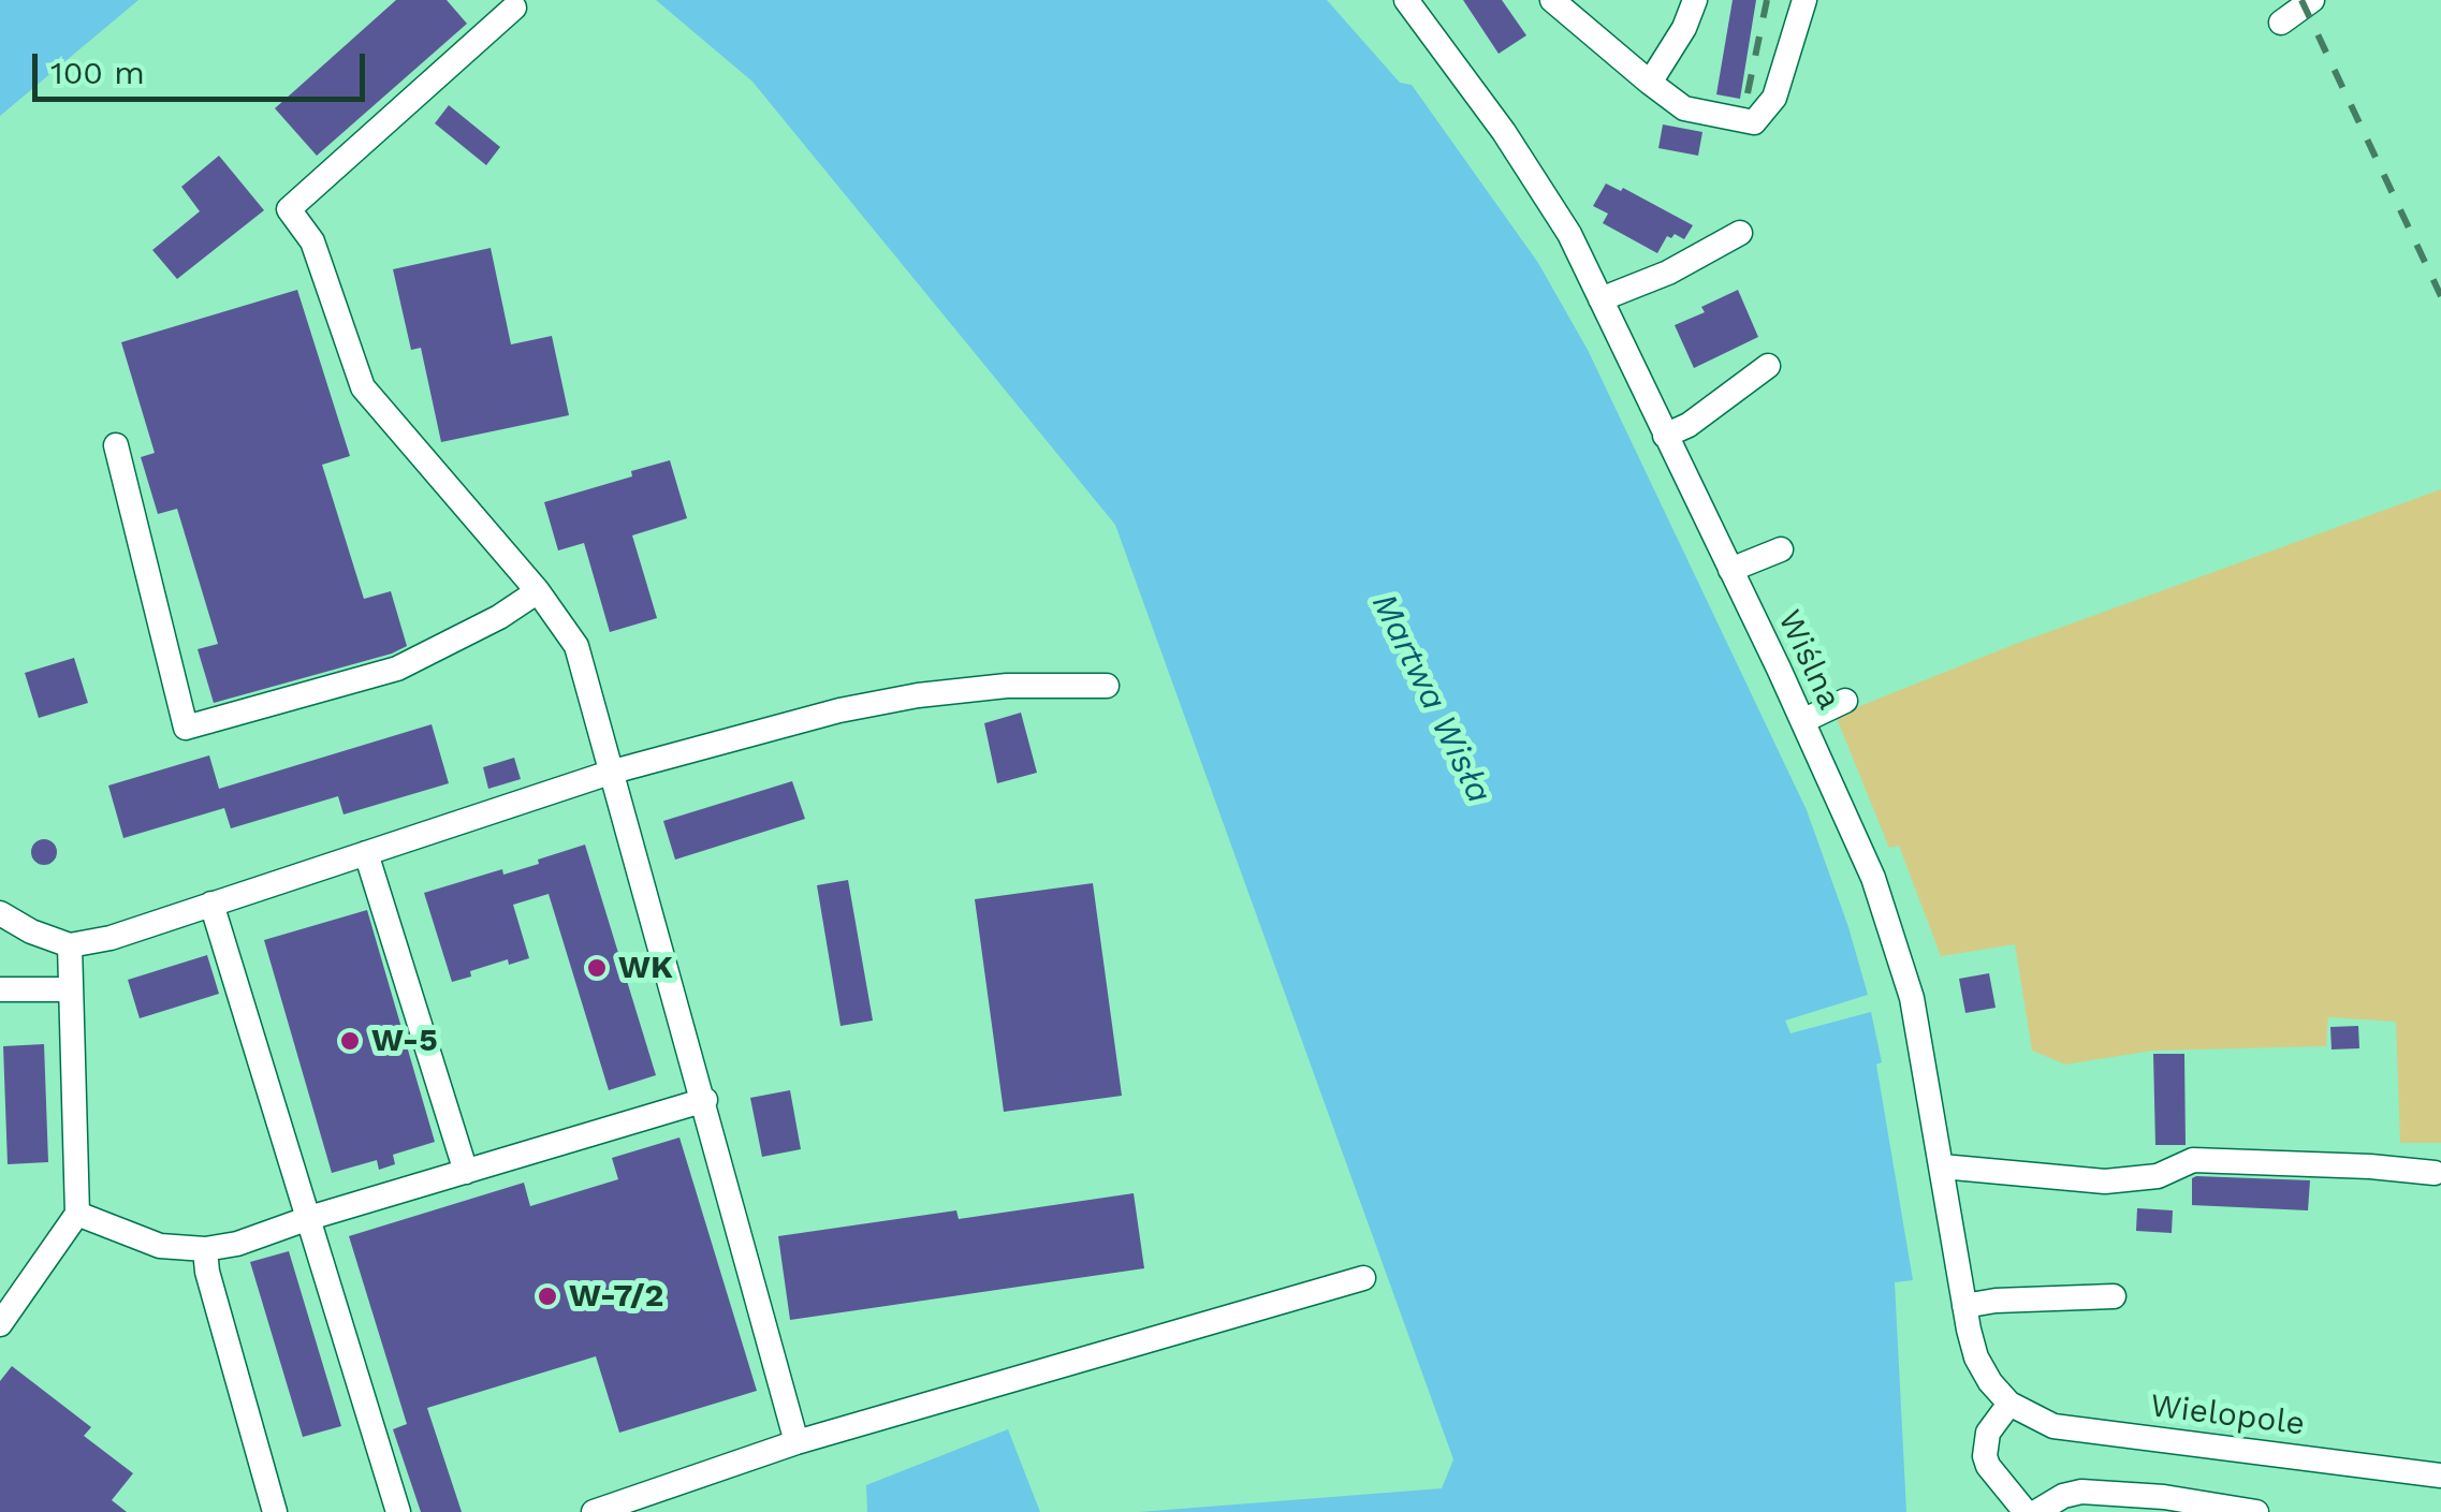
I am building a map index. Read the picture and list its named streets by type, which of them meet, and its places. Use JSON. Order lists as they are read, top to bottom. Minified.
{"streets":{"street":["Wiślna","Wielopole"]},"crossings":[["Wiślna","Wielopole"]],"water":["Martwa Wisła"],"places":["WK","W-5","W-7/2"],"scale_bar":"100 m"}
